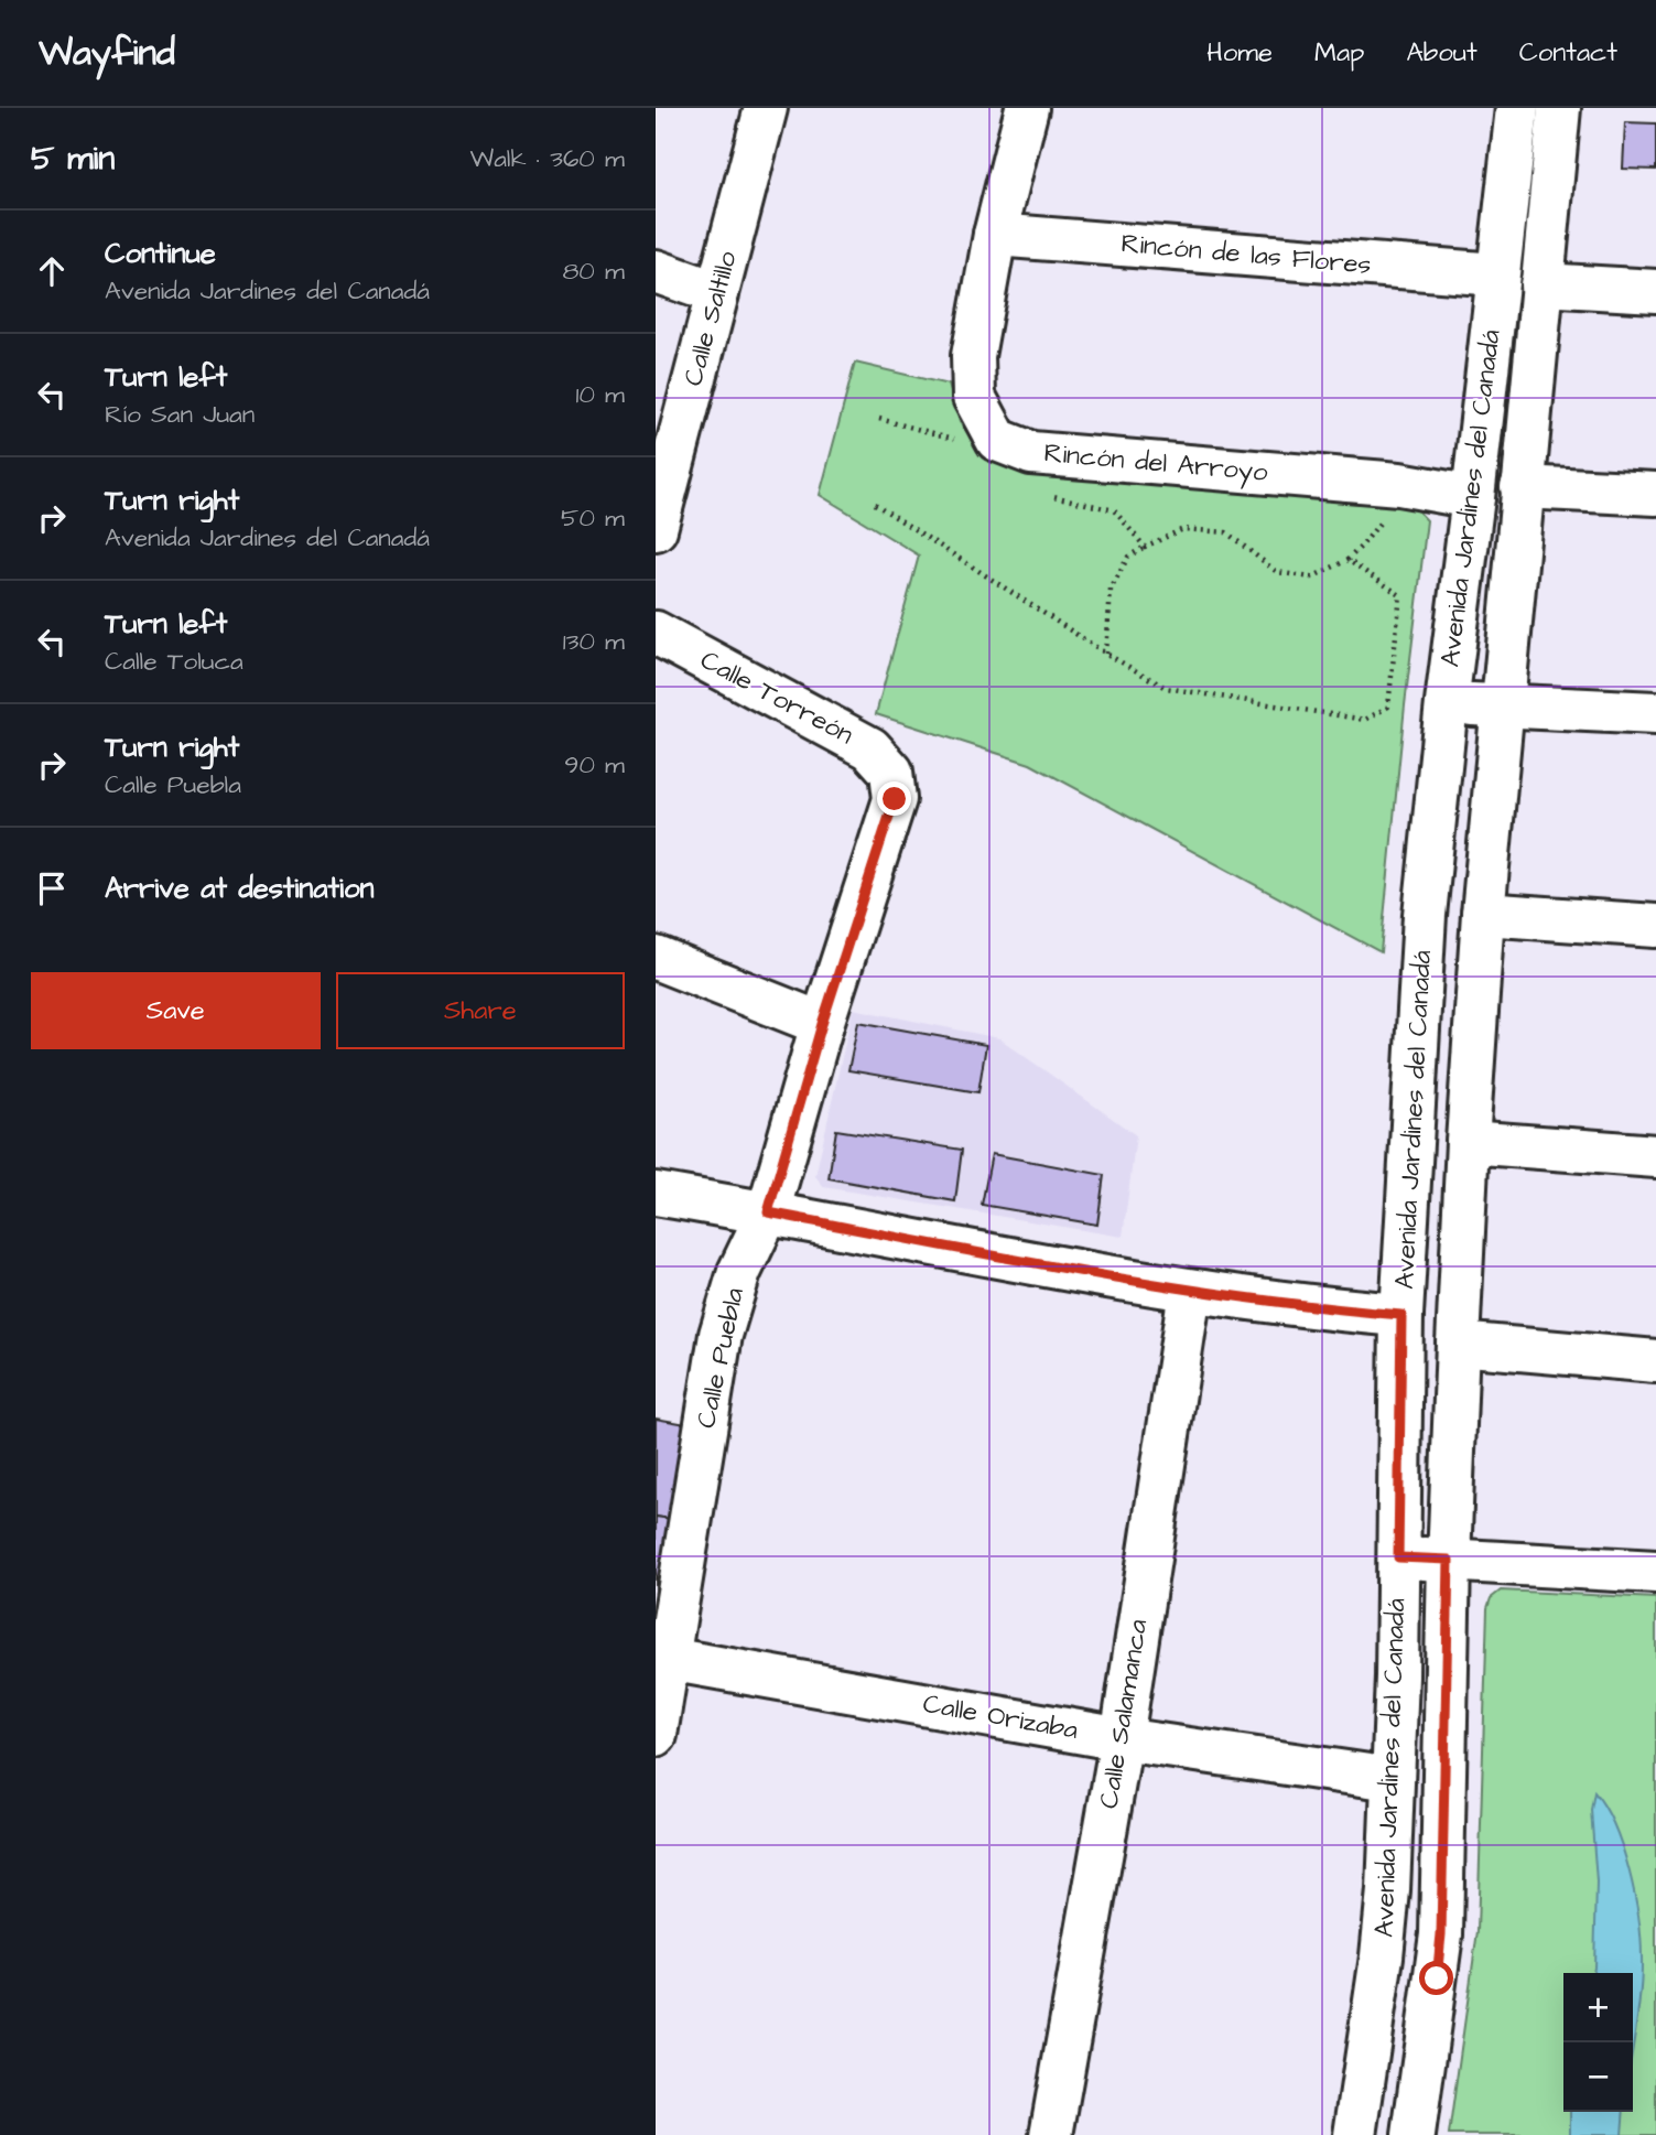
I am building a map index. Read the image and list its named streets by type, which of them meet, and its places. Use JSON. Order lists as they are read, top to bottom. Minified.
{"streets":{"street":["Rincón de las Flores","Calle Saltillo","Rincón del Arroyo","Avenida Jardines del Canadá","Calle Torreón","Calle Puebla","Calle Salamanca","Calle Orizaba"]},"crossings":[["Rincón de las Flores","Rincón del Arroyo"],["Rincón de las Flores","Avenida Jardines del Canadá"],["Rincón del Arroyo","Avenida Jardines del Canadá"],["Avenida Jardines del Canadá","Calle Orizaba"],["Calle Torreón","Calle Puebla"],["Calle Puebla","Calle Orizaba"],["Calle Salamanca","Calle Orizaba"]],"page":{"header":"Wayfind","nav":["Home","Map","About","Contact"],"heading":["5 min","Walk · 360 m"],"list":[["Continue","Avenida Jardines del Canadá","80 m"],["Turn left","Río San Juan","10 m"],["Turn right","Avenida Jardines del Canadá","50 m"],["Turn left","Calle Toluca","130 m"],["Turn right","Calle Puebla","90 m"],"Arrive at destination"],"buttons":["Save","Share"],"map_buttons":["+","−"]}}
